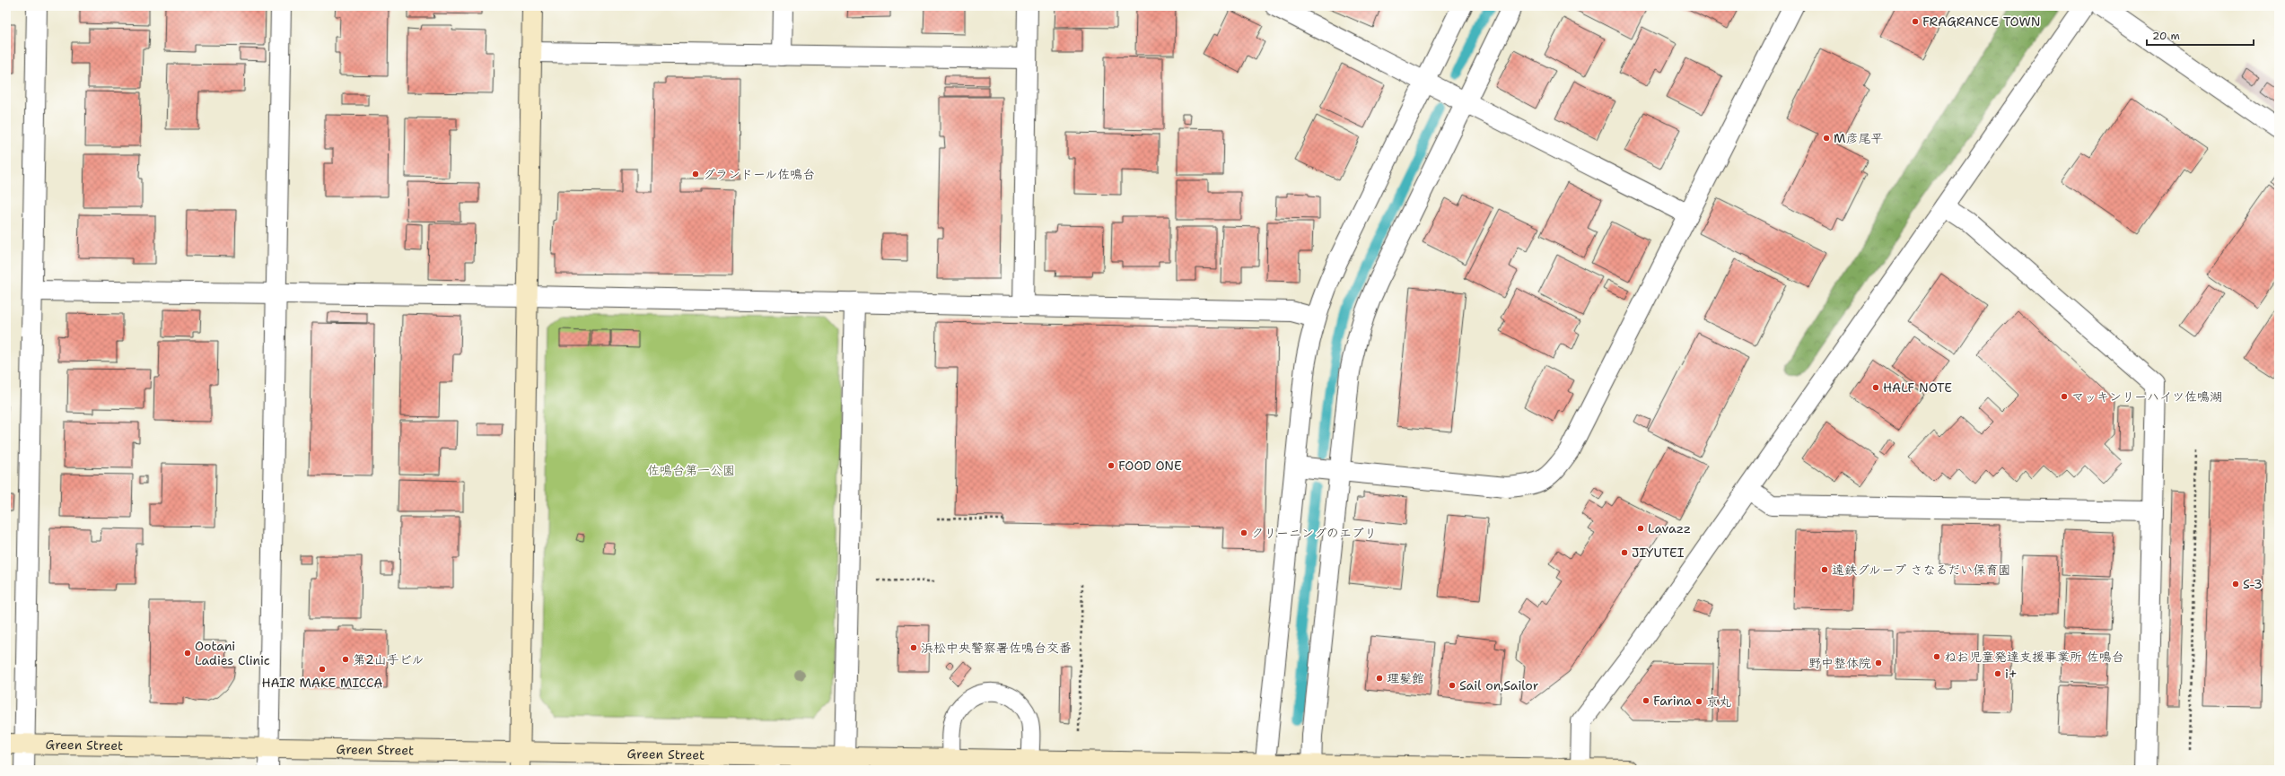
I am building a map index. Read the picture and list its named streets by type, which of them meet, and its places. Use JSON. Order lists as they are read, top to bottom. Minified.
{"streets":{"street":["Green Street"]},"parks":["佐鳴台第一公園"],"places":["FRAGRANCE TOWN","M彦尾平","グランドール佐鳴台","HALF NOTE","マッキンリーハイツ佐鳴湖","FOOD ONE","Lavazz","クリーニングのエブリ","JIYUTEI","遠鉄グループ さなるだい保育園","S-3","浜松中央警察署佐鳴台交番","Ootani Ladies Clinic","ねお児童発達支援事業所 佐鳴台","第2山手ビル","野中整体院","HAIR MAKE MICCA","i+","理髪館","Sail on,Sailor","Farina","京丸"],"scale_bar":"20 m"}
